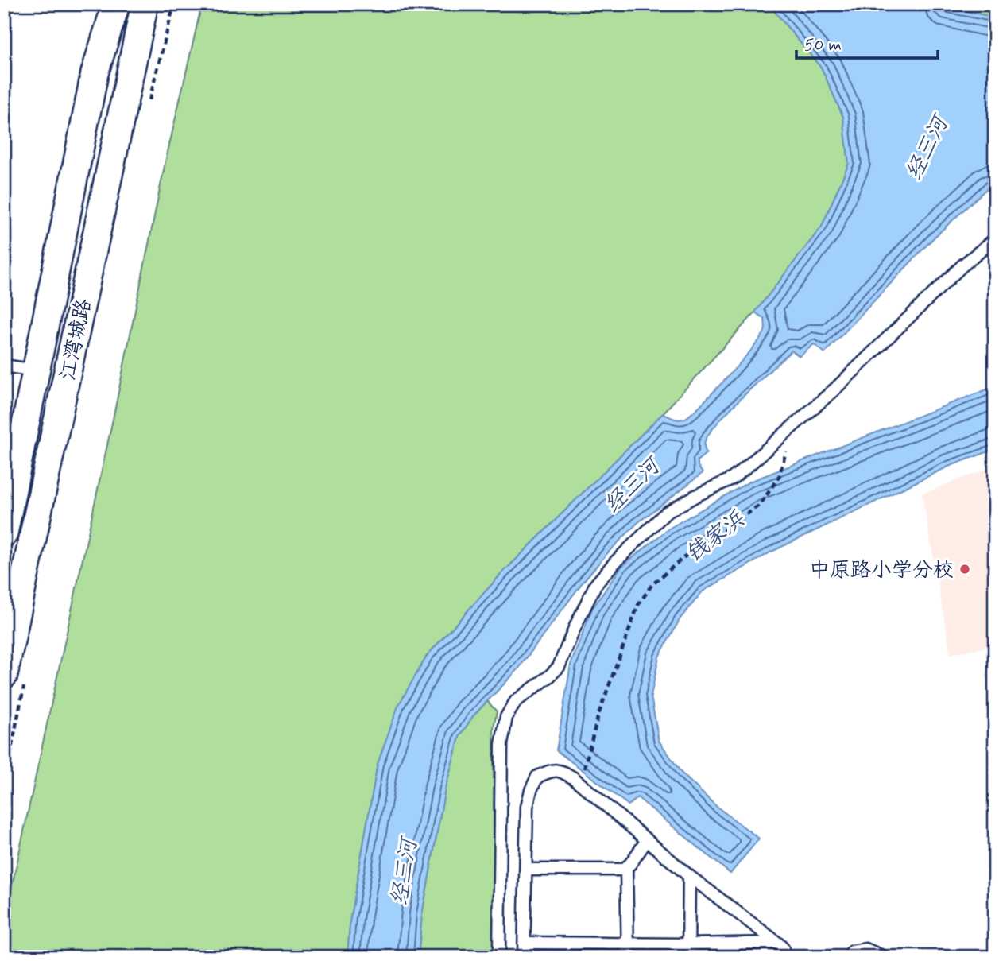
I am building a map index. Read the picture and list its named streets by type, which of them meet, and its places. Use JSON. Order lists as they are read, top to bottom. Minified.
{"streets":{"street":["江湾城路"]},"water":["经三河","钱家浜"],"places":["中原路小学分校"],"scale_bar":"50 m"}
